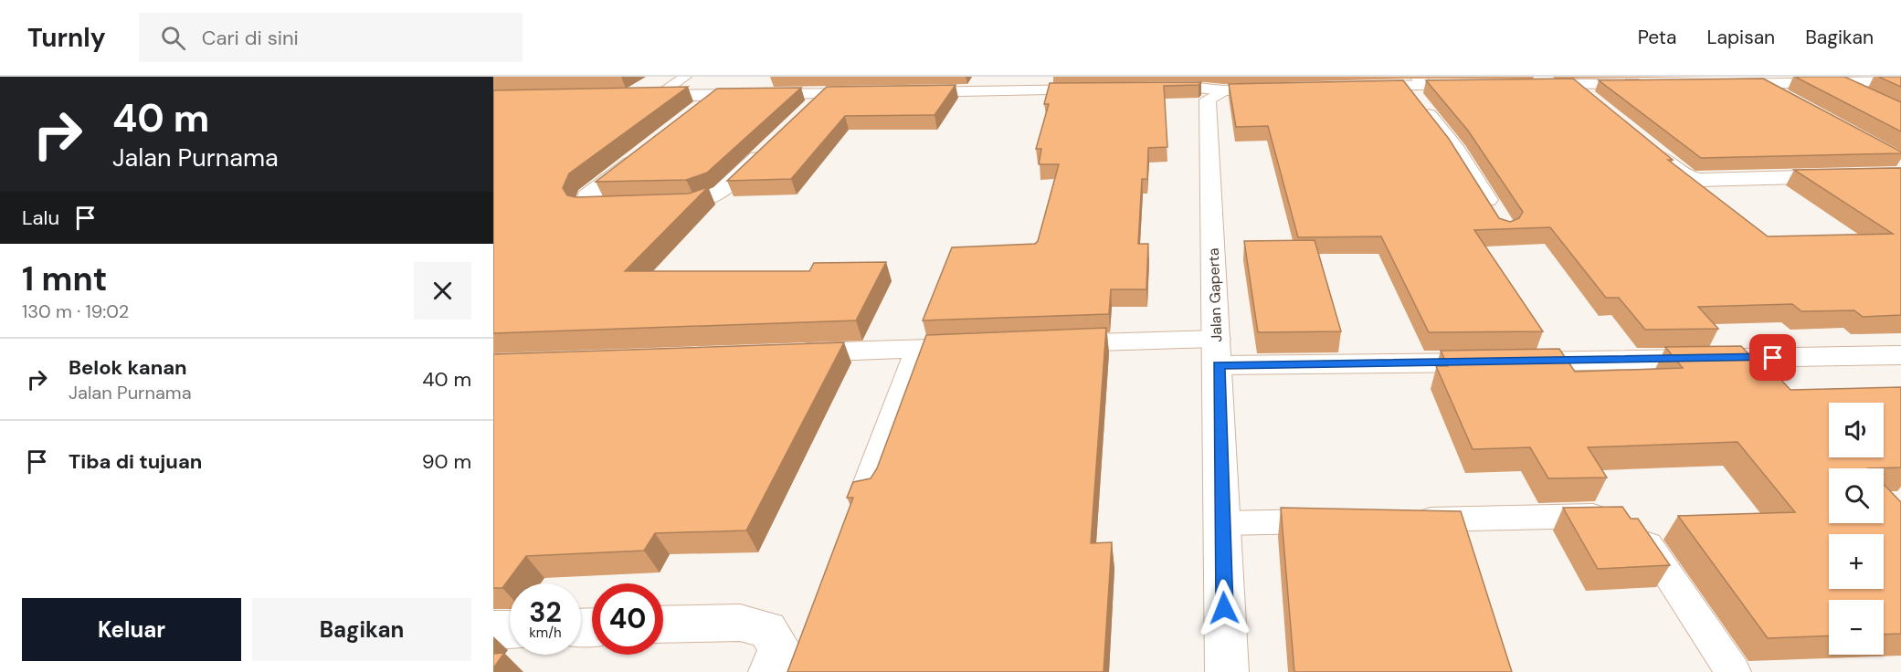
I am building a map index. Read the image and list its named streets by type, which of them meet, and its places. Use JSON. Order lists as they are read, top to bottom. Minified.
{"streets":{"street":["Jalan Gaperta"]},"page":{"header":"Turnly","search":"Cari di sini","nav":["Peta","Lapisan","Bagikan"],"turn":["40 m","Jalan Purnama"],"then":"Lalu","heading":["1 mnt","130 m · 19:02"],"list":[{"name":"Belok kanan","note":"Jalan Purnama","value":"40 m"},{"name":"Tiba di tujuan","value":"90 m"}],"map_buttons":["+","−"],"speed":"32 km/h","limit":"40","buttons":["Keluar","Bagikan"]}}
